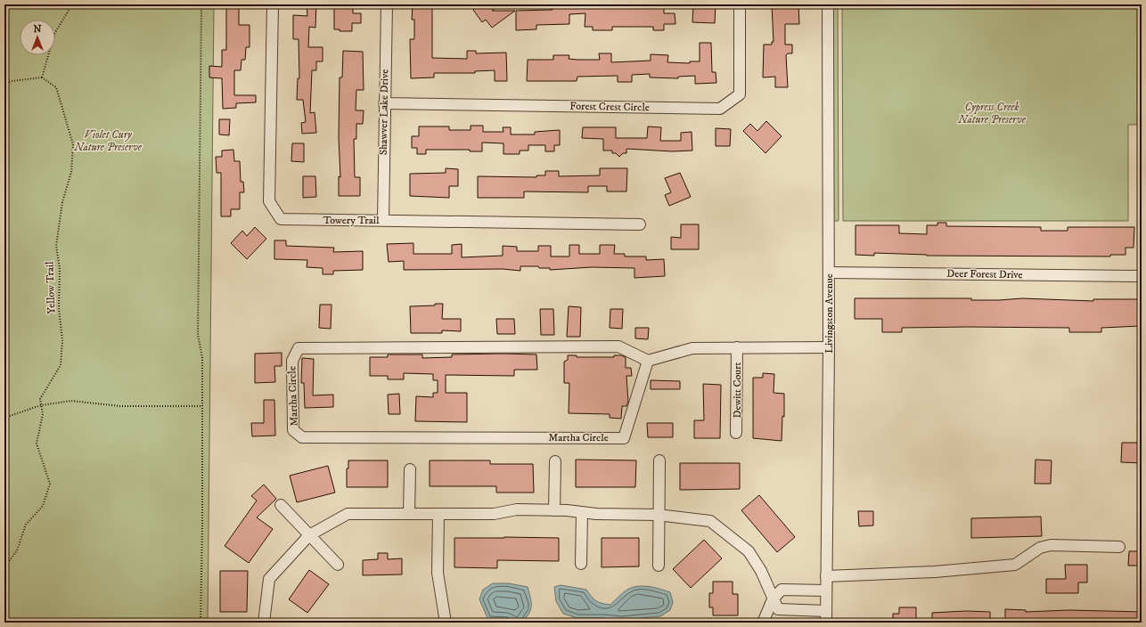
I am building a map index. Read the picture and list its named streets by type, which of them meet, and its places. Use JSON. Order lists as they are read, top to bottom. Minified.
{"streets":{"street":["Forest Crest Circle","Shawver Lake Drive","Towery Trail","Deer Forest Drive","Livingston Avenue","Dewitt Court","Martha Circle"],"path":["Yellow Trail"]},"crossings":[["Forest Crest Circle","Shawver Lake Drive"],["Shawver Lake Drive","Towery Trail"],["Deer Forest Drive","Livingston Avenue"]],"parks":["Cypress Creek Nature Preserve","Violet Cury Nature Preserve"],"north":"top"}
